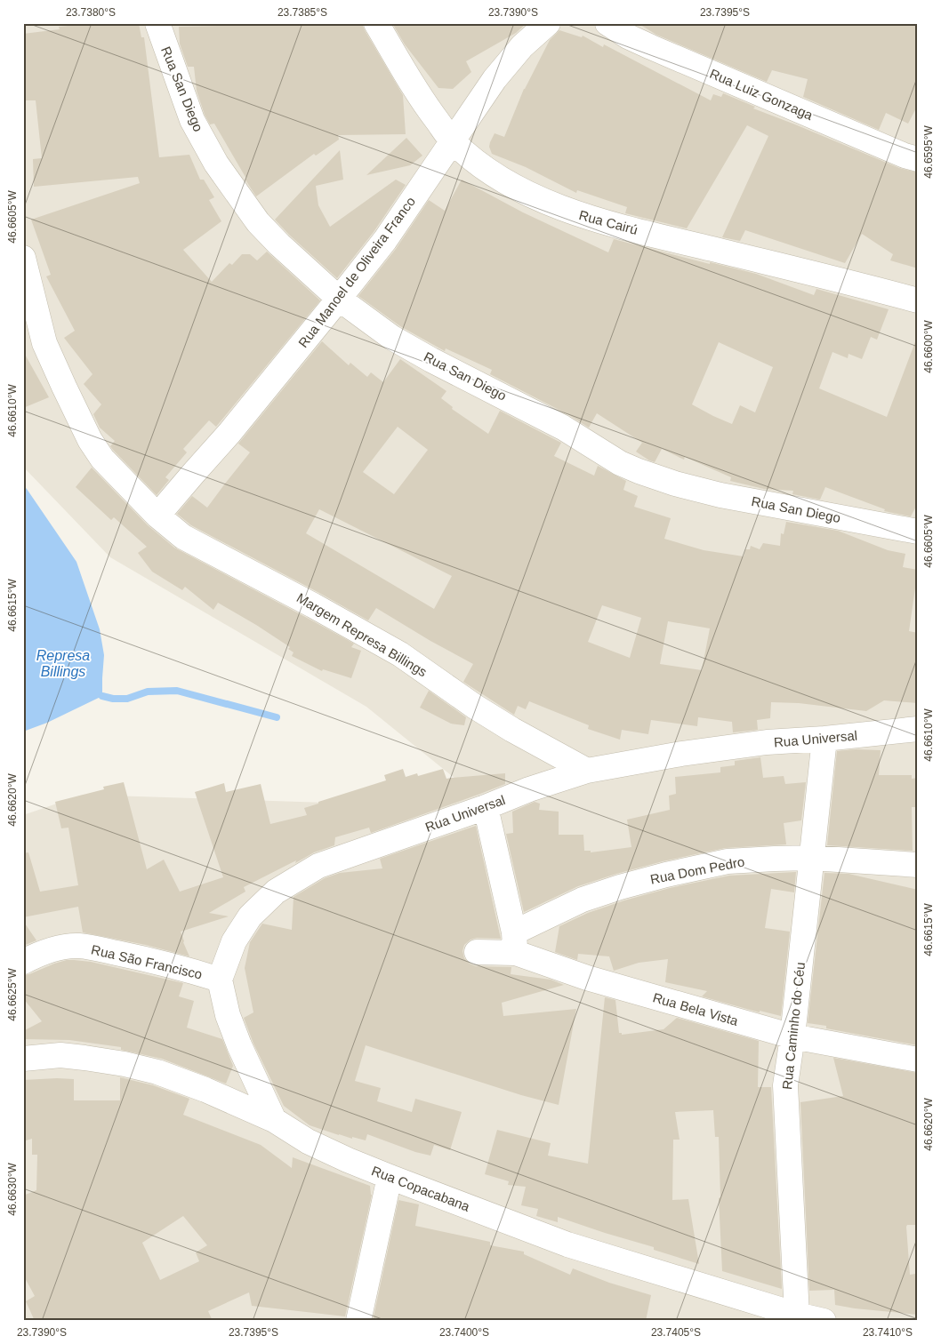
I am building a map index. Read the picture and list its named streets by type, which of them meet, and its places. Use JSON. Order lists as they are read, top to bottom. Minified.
{"streets":{"street":["Rua San Diego","Rua Luiz Gonzaga","Rua Cairú","Rua Manoel de Oliveira Franco","Margem Represa Billings","Rua Universal","Rua Dom Pedro","Rua São Francisco","Rua Bela Vista","Rua Caminho do Céu","Rua Copacabana"]},"crossings":[["Rua San Diego","Rua Manoel de Oliveira Franco"],["Rua Cairú","Rua Manoel de Oliveira Franco"],["Rua Manoel de Oliveira Franco","Margem Represa Billings"],["Margem Represa Billings","Rua Universal"],["Rua Universal","Rua São Francisco"],["Rua Universal","Rua Caminho do Céu"],["Rua Dom Pedro","Rua Bela Vista"],["Rua Dom Pedro","Rua Caminho do Céu"],["Rua Bela Vista","Rua Caminho do Céu"],["Rua Caminho do Céu","Rua Copacabana"]],"water":["Represa Billings"],"coordinates":["23.7380°S","23.7385°S","23.7390°S","23.7395°S","46.6595°W","46.6605°W","46.6600°W","46.6610°W","46.6615°W","46.6620°W","46.6625°W","46.6630°W","23.7400°S","23.7405°S","23.7410°S"]}
